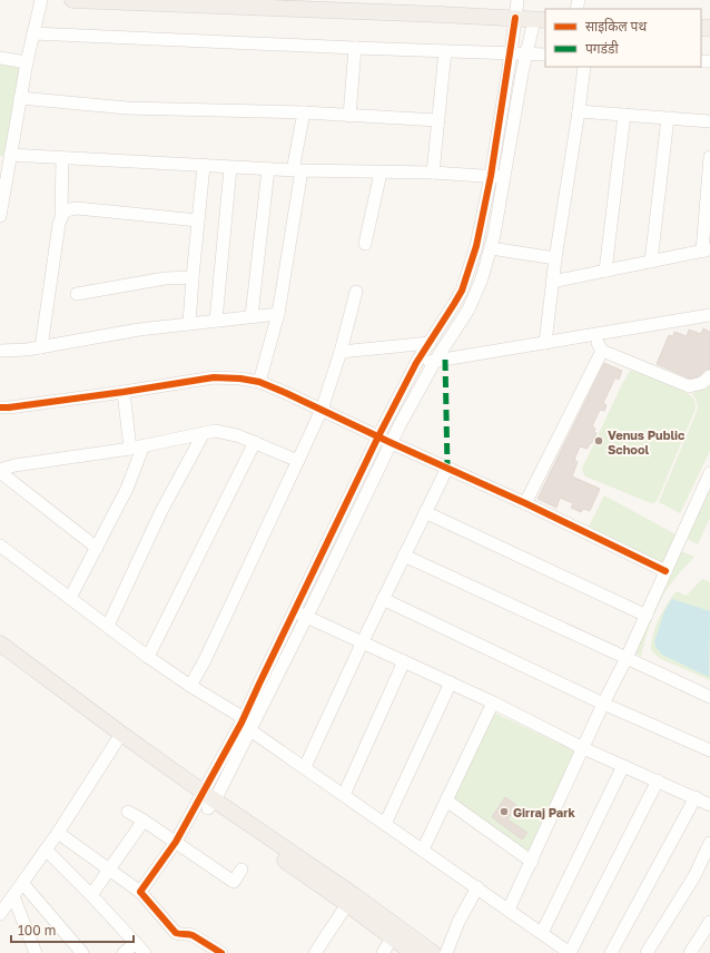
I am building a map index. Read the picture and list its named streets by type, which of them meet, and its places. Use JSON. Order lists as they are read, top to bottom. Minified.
{"places":["Venus Public School","Girraj Park"],"legend":["साइकिल पथ","पगडंडी"],"scale_bar":"100 m"}
